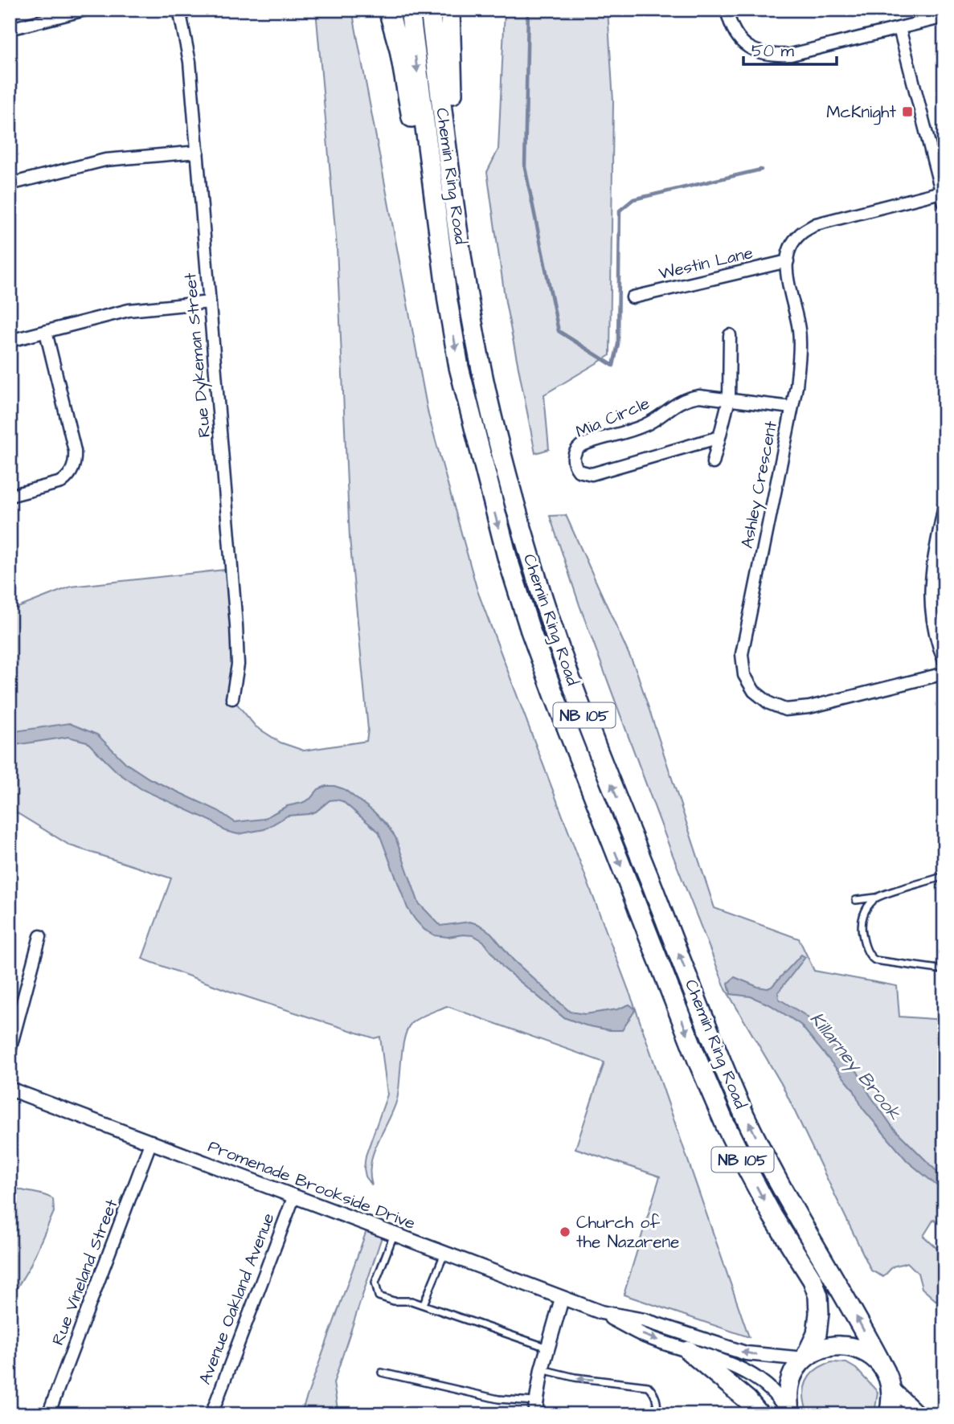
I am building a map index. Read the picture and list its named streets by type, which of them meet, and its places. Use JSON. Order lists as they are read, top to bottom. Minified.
{"streets":{"highway":["Chemin Ring Road","NB 105"],"street":["Westin Lane","Rue Dykeman Street","Mia Circle","Ashley Crescent","Promenade Brookside Drive","Rue Vineland Street","Avenue Oakland Avenue"]},"crossings":[["Chemin Ring Road","Promenade Brookside Drive"],["Westin Lane","Ashley Crescent"],["Mia Circle","Ashley Crescent"],["Promenade Brookside Drive","Rue Vineland Street"],["Promenade Brookside Drive","Avenue Oakland Avenue"]],"water":["Killarney Brook"],"places":{"transit":["McKnight"],"other":["Church of the Nazarene"]},"scale_bar":"50 m"}
